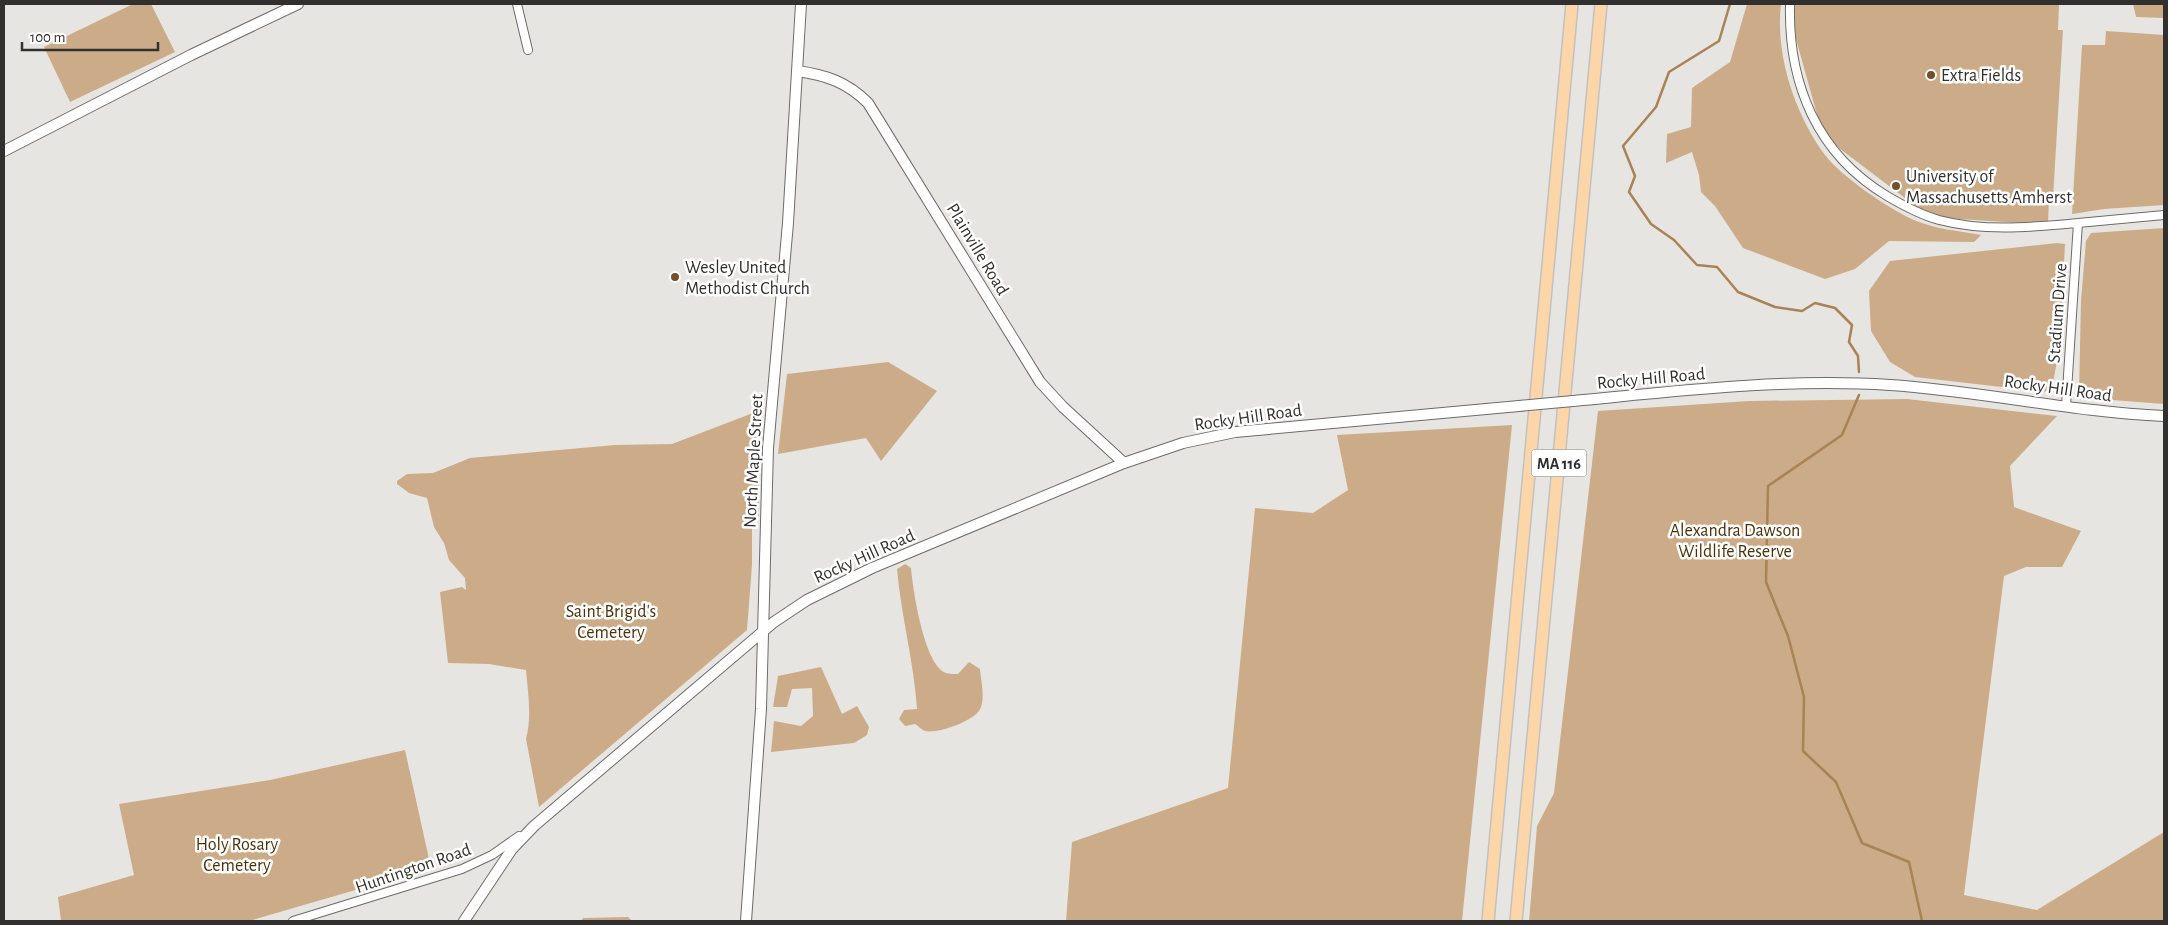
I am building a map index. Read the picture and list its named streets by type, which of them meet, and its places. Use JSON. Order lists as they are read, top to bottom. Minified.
{"streets":{"main road":["Plainville Road","Rocky Hill Road","North Maple Street","MA 116"],"street":["Stadium Drive","Huntington Road"]},"crossings":[["Plainville Road","Rocky Hill Road"],["Plainville Road","North Maple Street"],["Stadium Drive","Rocky Hill Road"],["Rocky Hill Road","North Maple Street"],["Rocky Hill Road","Huntington Road"]],"parks":["Alexandra Dawson Wildlife Reserve","Saint Brigid's Cemetery","Holy Rosary Cemetery"],"places":["Extra Fields","University of Massachusetts Amherst","Wesley United Methodist Church"],"scale_bar":"100 m"}
